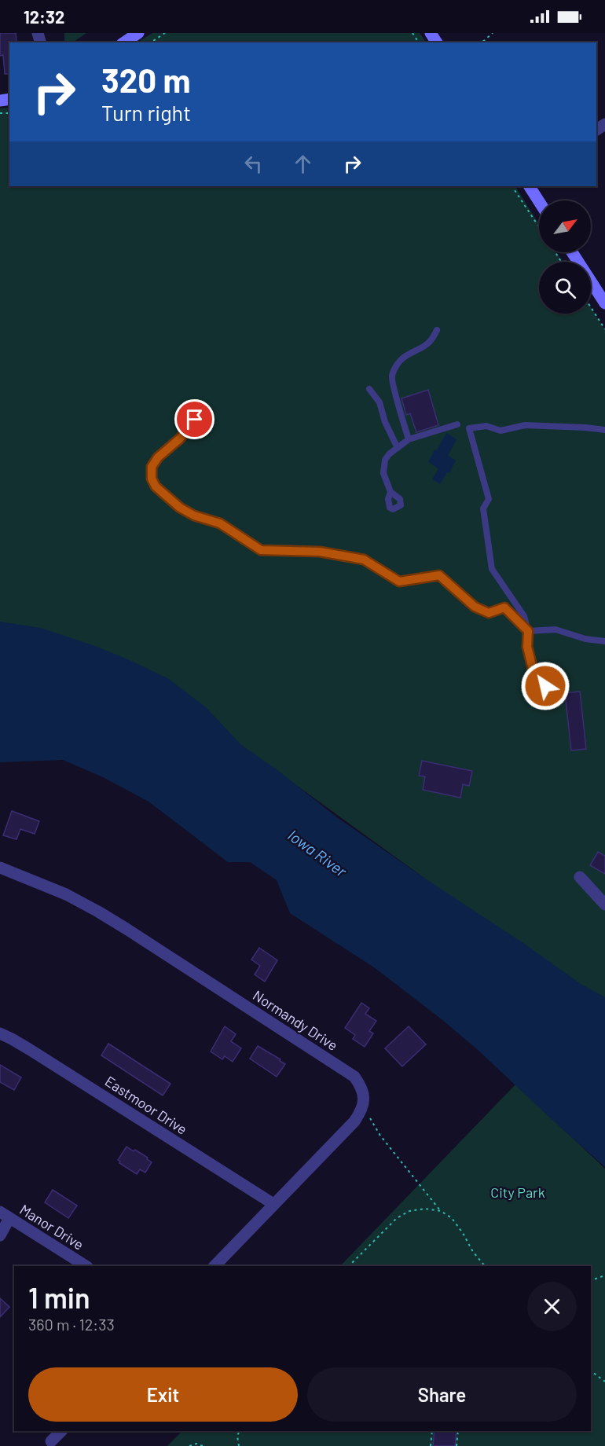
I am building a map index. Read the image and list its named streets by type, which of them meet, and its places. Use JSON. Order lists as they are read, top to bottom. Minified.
{"streets":{"street":["Normandy Drive","Eastmoor Drive","Manor Drive"]},"crossings":[["Normandy Drive","Eastmoor Drive"]],"water":["Iowa River"],"parks":["City Park"],"north":"top right","page":{"status":"12:32","turn":["320 m","Turn right"],"heading":["1 min","360 m · 12:33"],"buttons":["Exit","Share"]}}
